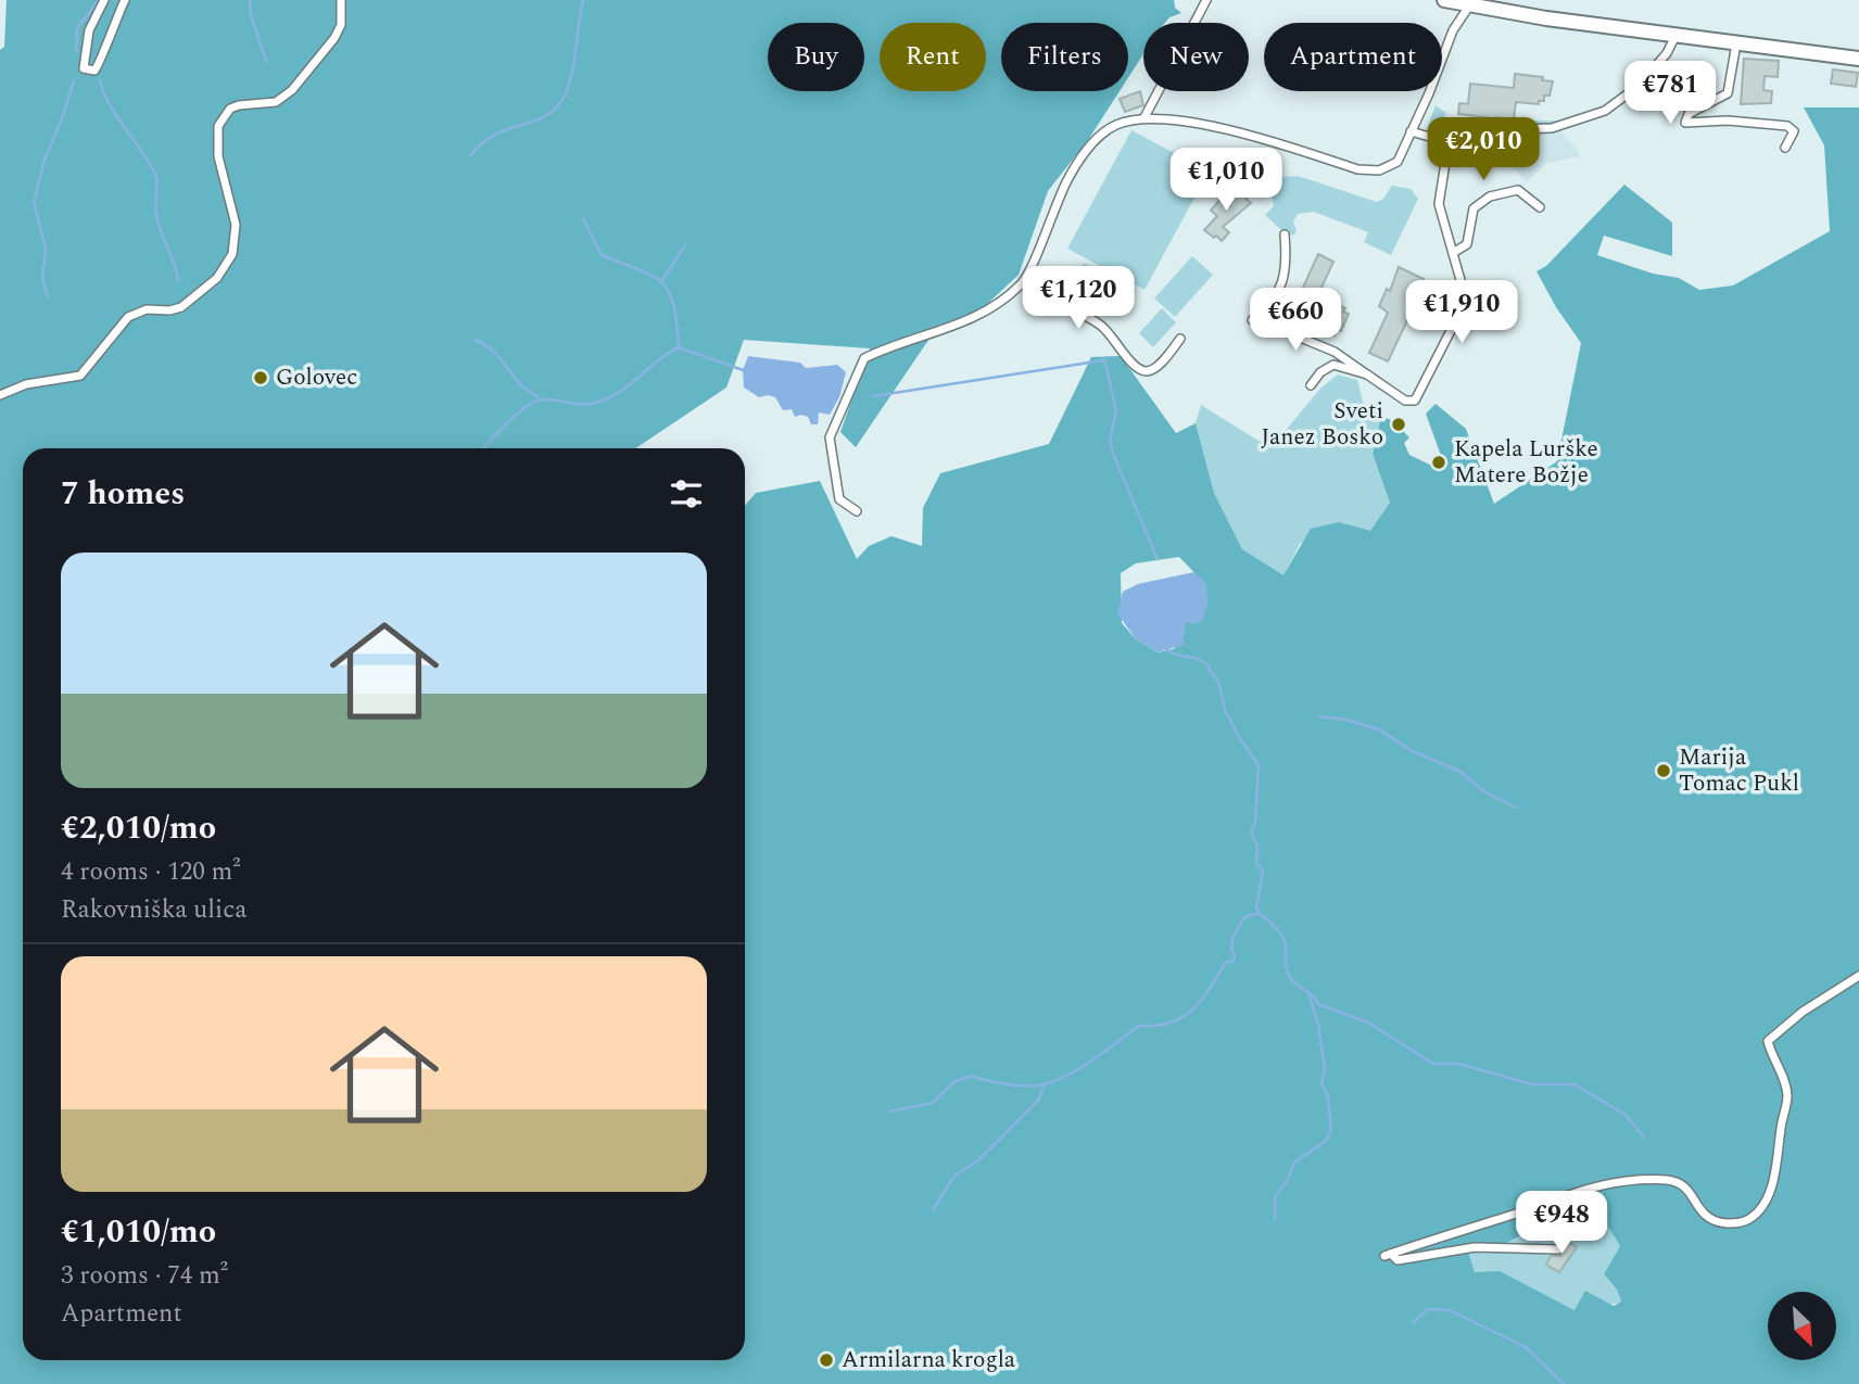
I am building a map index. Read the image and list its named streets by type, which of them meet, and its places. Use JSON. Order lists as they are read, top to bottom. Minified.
{"places":["Golovec","Sveti Janez Bosko","Kapela Lurške Matere Božje","Marija Tomac Pukl","Armilarna krogla"],"north":"bottom right","page":{"chip":["Buy","Rent","Filters","New","Apartment"],"price":["€781","€2,010","€1,010","€1,120","€1,910","€660","€948"],"heading":"7 homes","list":[{"name":"€2,010/mo","note":"4 rooms · 120 m² · Rakovniška ulica"},{"name":"€1,010/mo","note":"3 rooms · 74 m² · Apartment"}]}}
